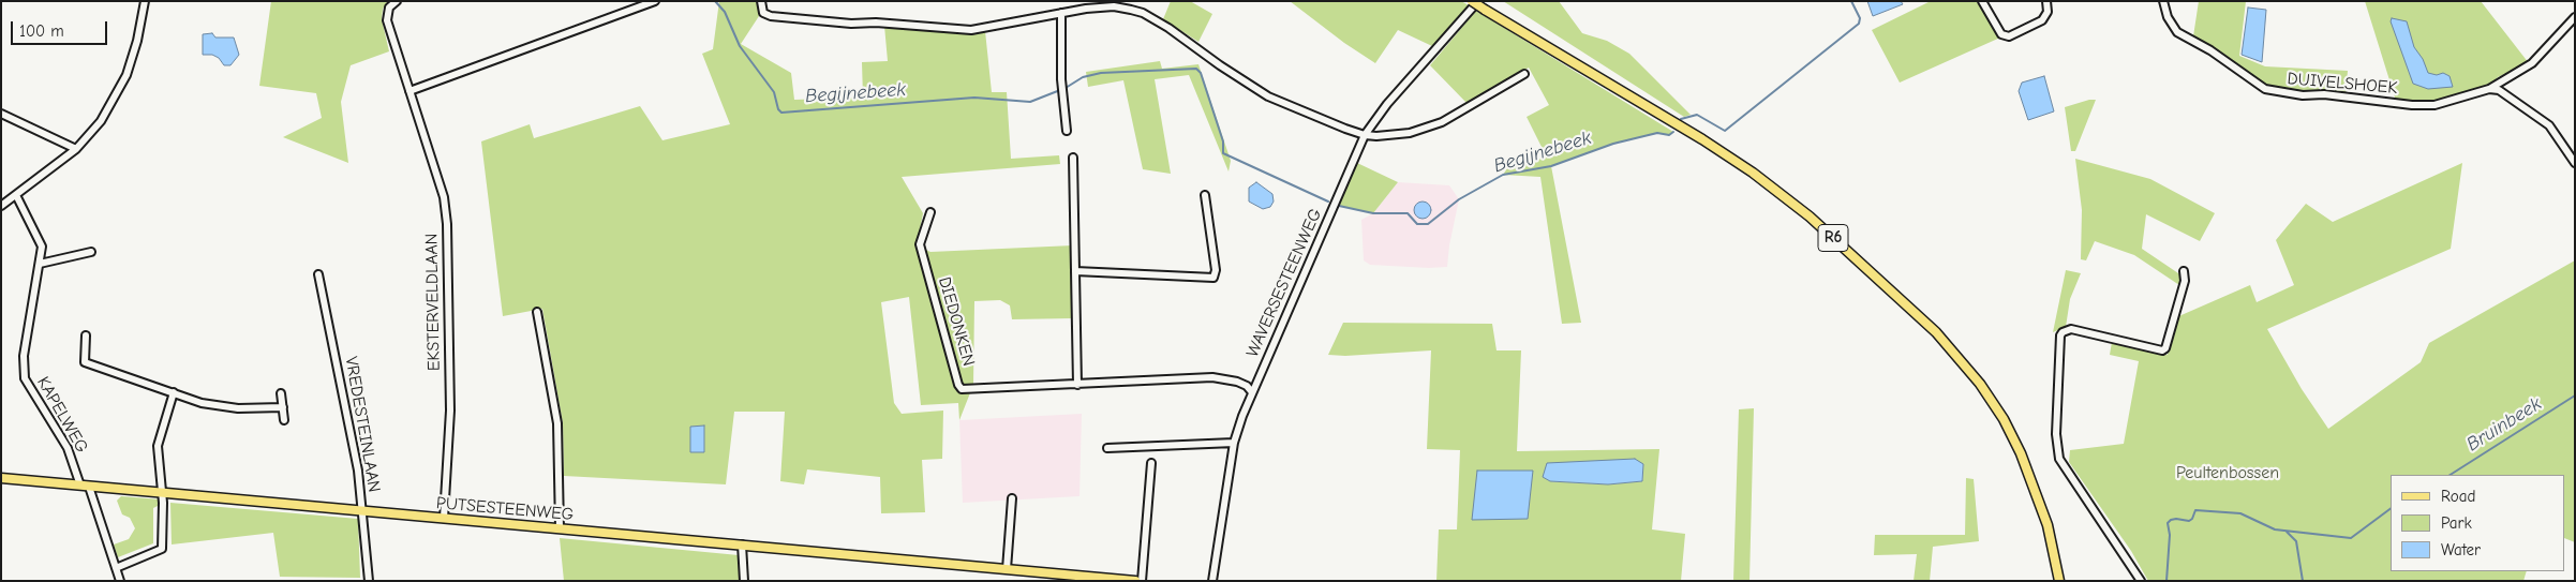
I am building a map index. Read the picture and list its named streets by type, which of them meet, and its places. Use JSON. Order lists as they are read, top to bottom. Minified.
{"streets":{"main road":["R6","PUTSESTEENWEG"],"street":["DUIVELSHOEK","WAVERSESTEENWEG","EKSTERVELDLAAN","DIEDONKEN","KAPELWEG","VREDESTEINLAAN"]},"crossings":[["WAVERSESTEENWEG","DIEDONKEN"],["EKSTERVELDLAAN","PUTSESTEENWEG"],["KAPELWEG","PUTSESTEENWEG"],["VREDESTEINLAAN","PUTSESTEENWEG"]],"water":["Begijnebeek","Bruinbeek"],"parks":["Peultenbossen"],"legend":["Road","Park","Water"],"scale_bar":"100 m"}
